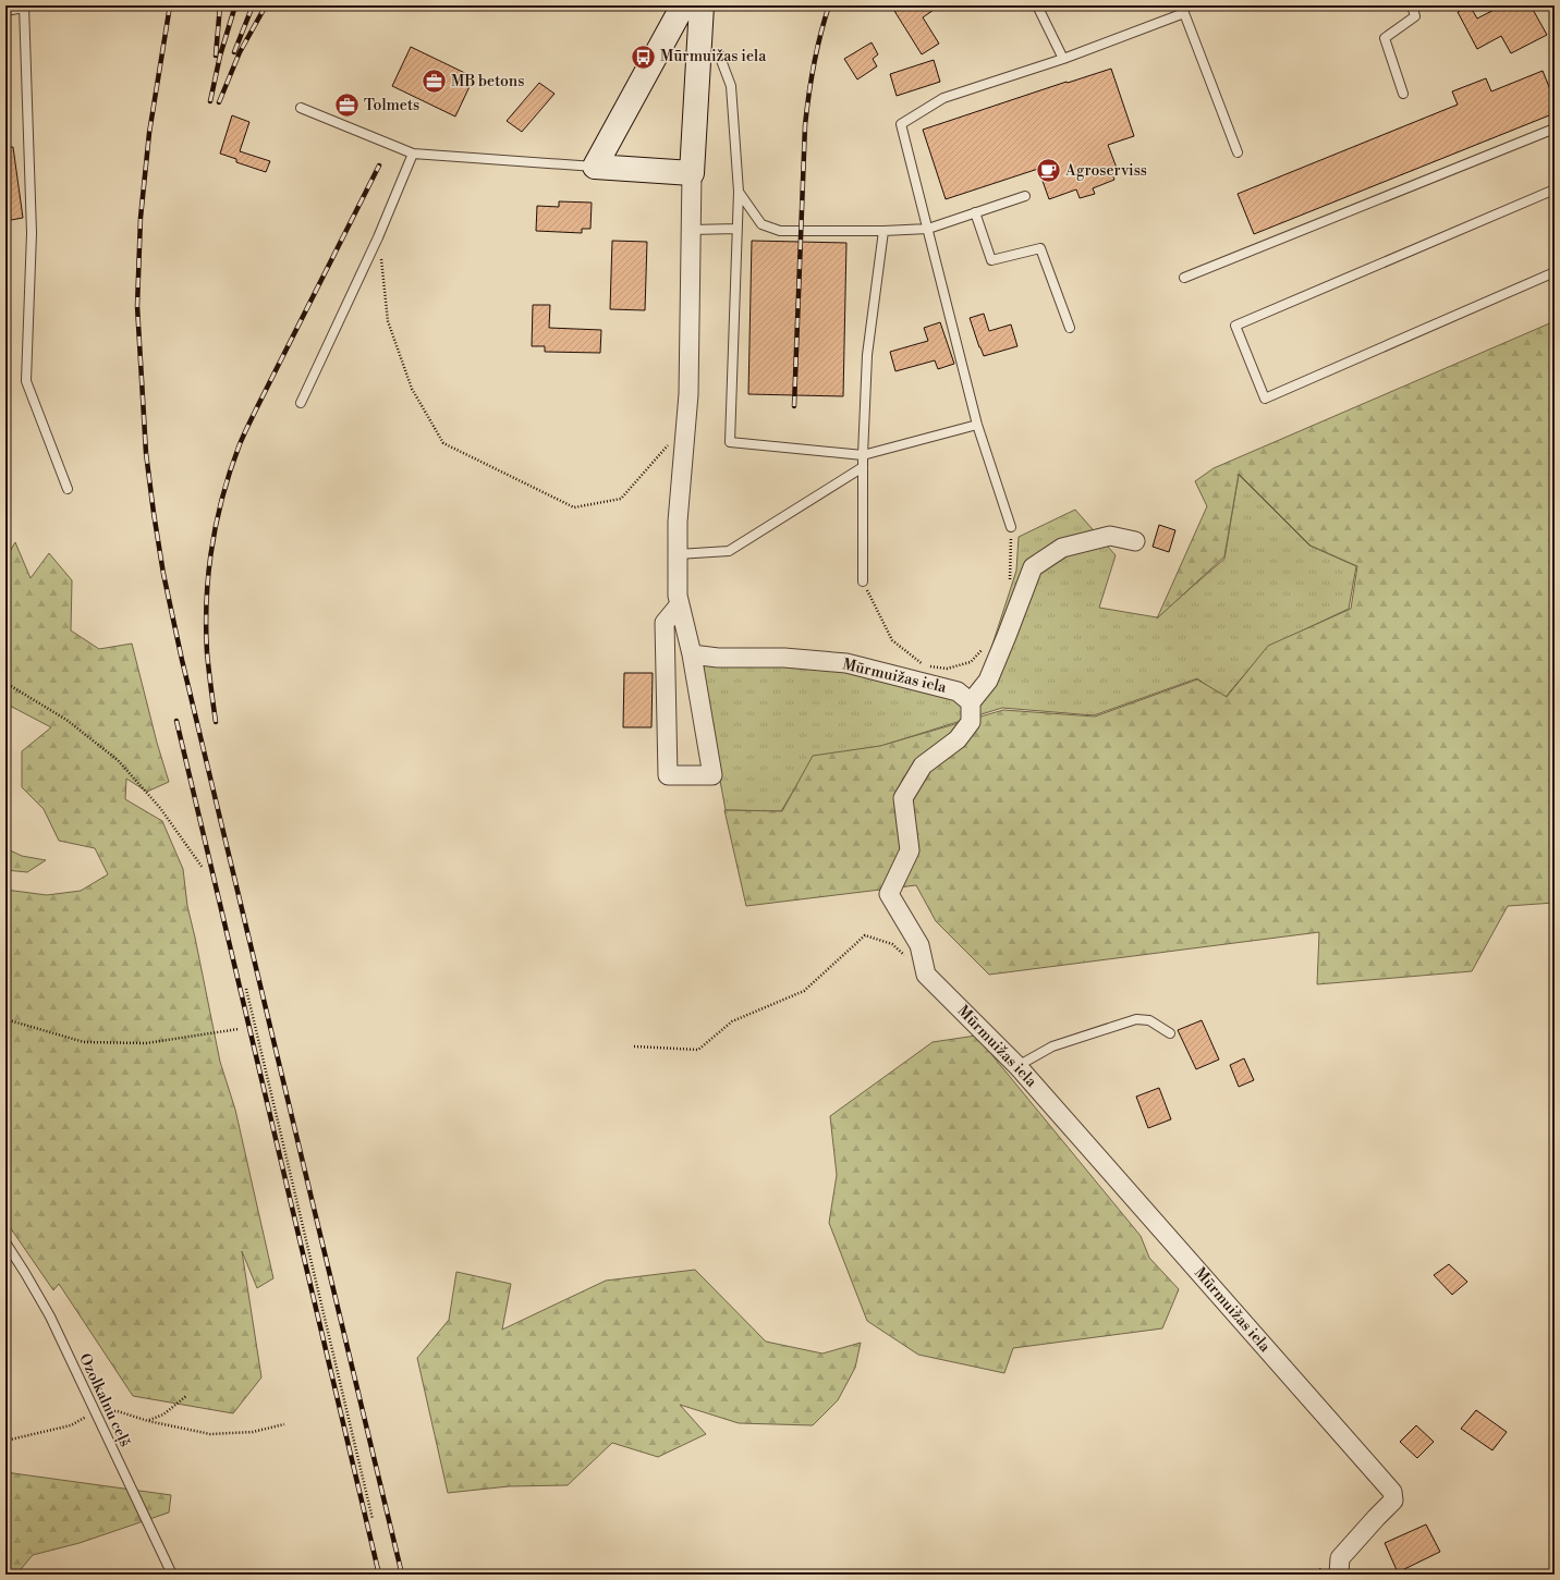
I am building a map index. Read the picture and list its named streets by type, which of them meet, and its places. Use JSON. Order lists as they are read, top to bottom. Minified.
{"streets":{"street":["Mūrmuižas iela"],"lane":["Ozolkalnu ceļš"]},"places":{"bus stop":["Mūrmuižas iela"],"office":["MB betons","Tolmets"],"cafe":["Agroserviss"]}}
